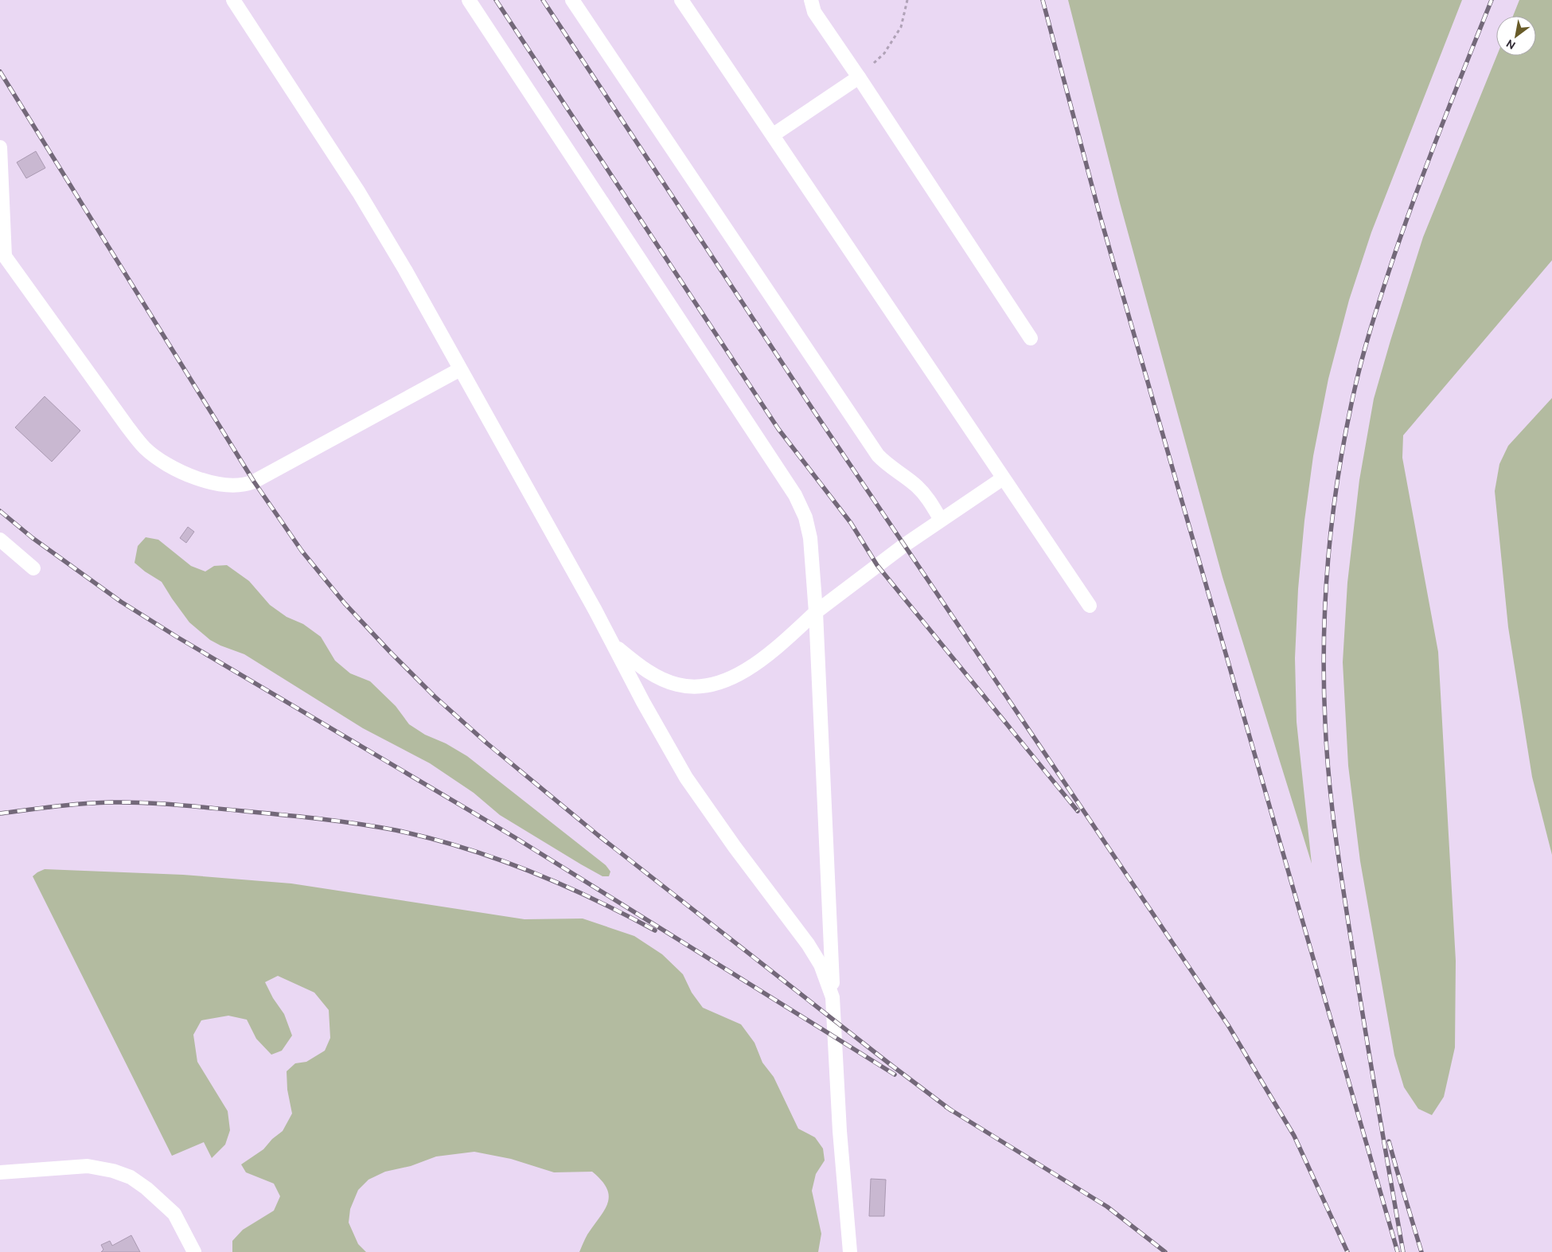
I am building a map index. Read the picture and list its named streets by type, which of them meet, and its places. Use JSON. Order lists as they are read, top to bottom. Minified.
{"north":"bottom left"}
